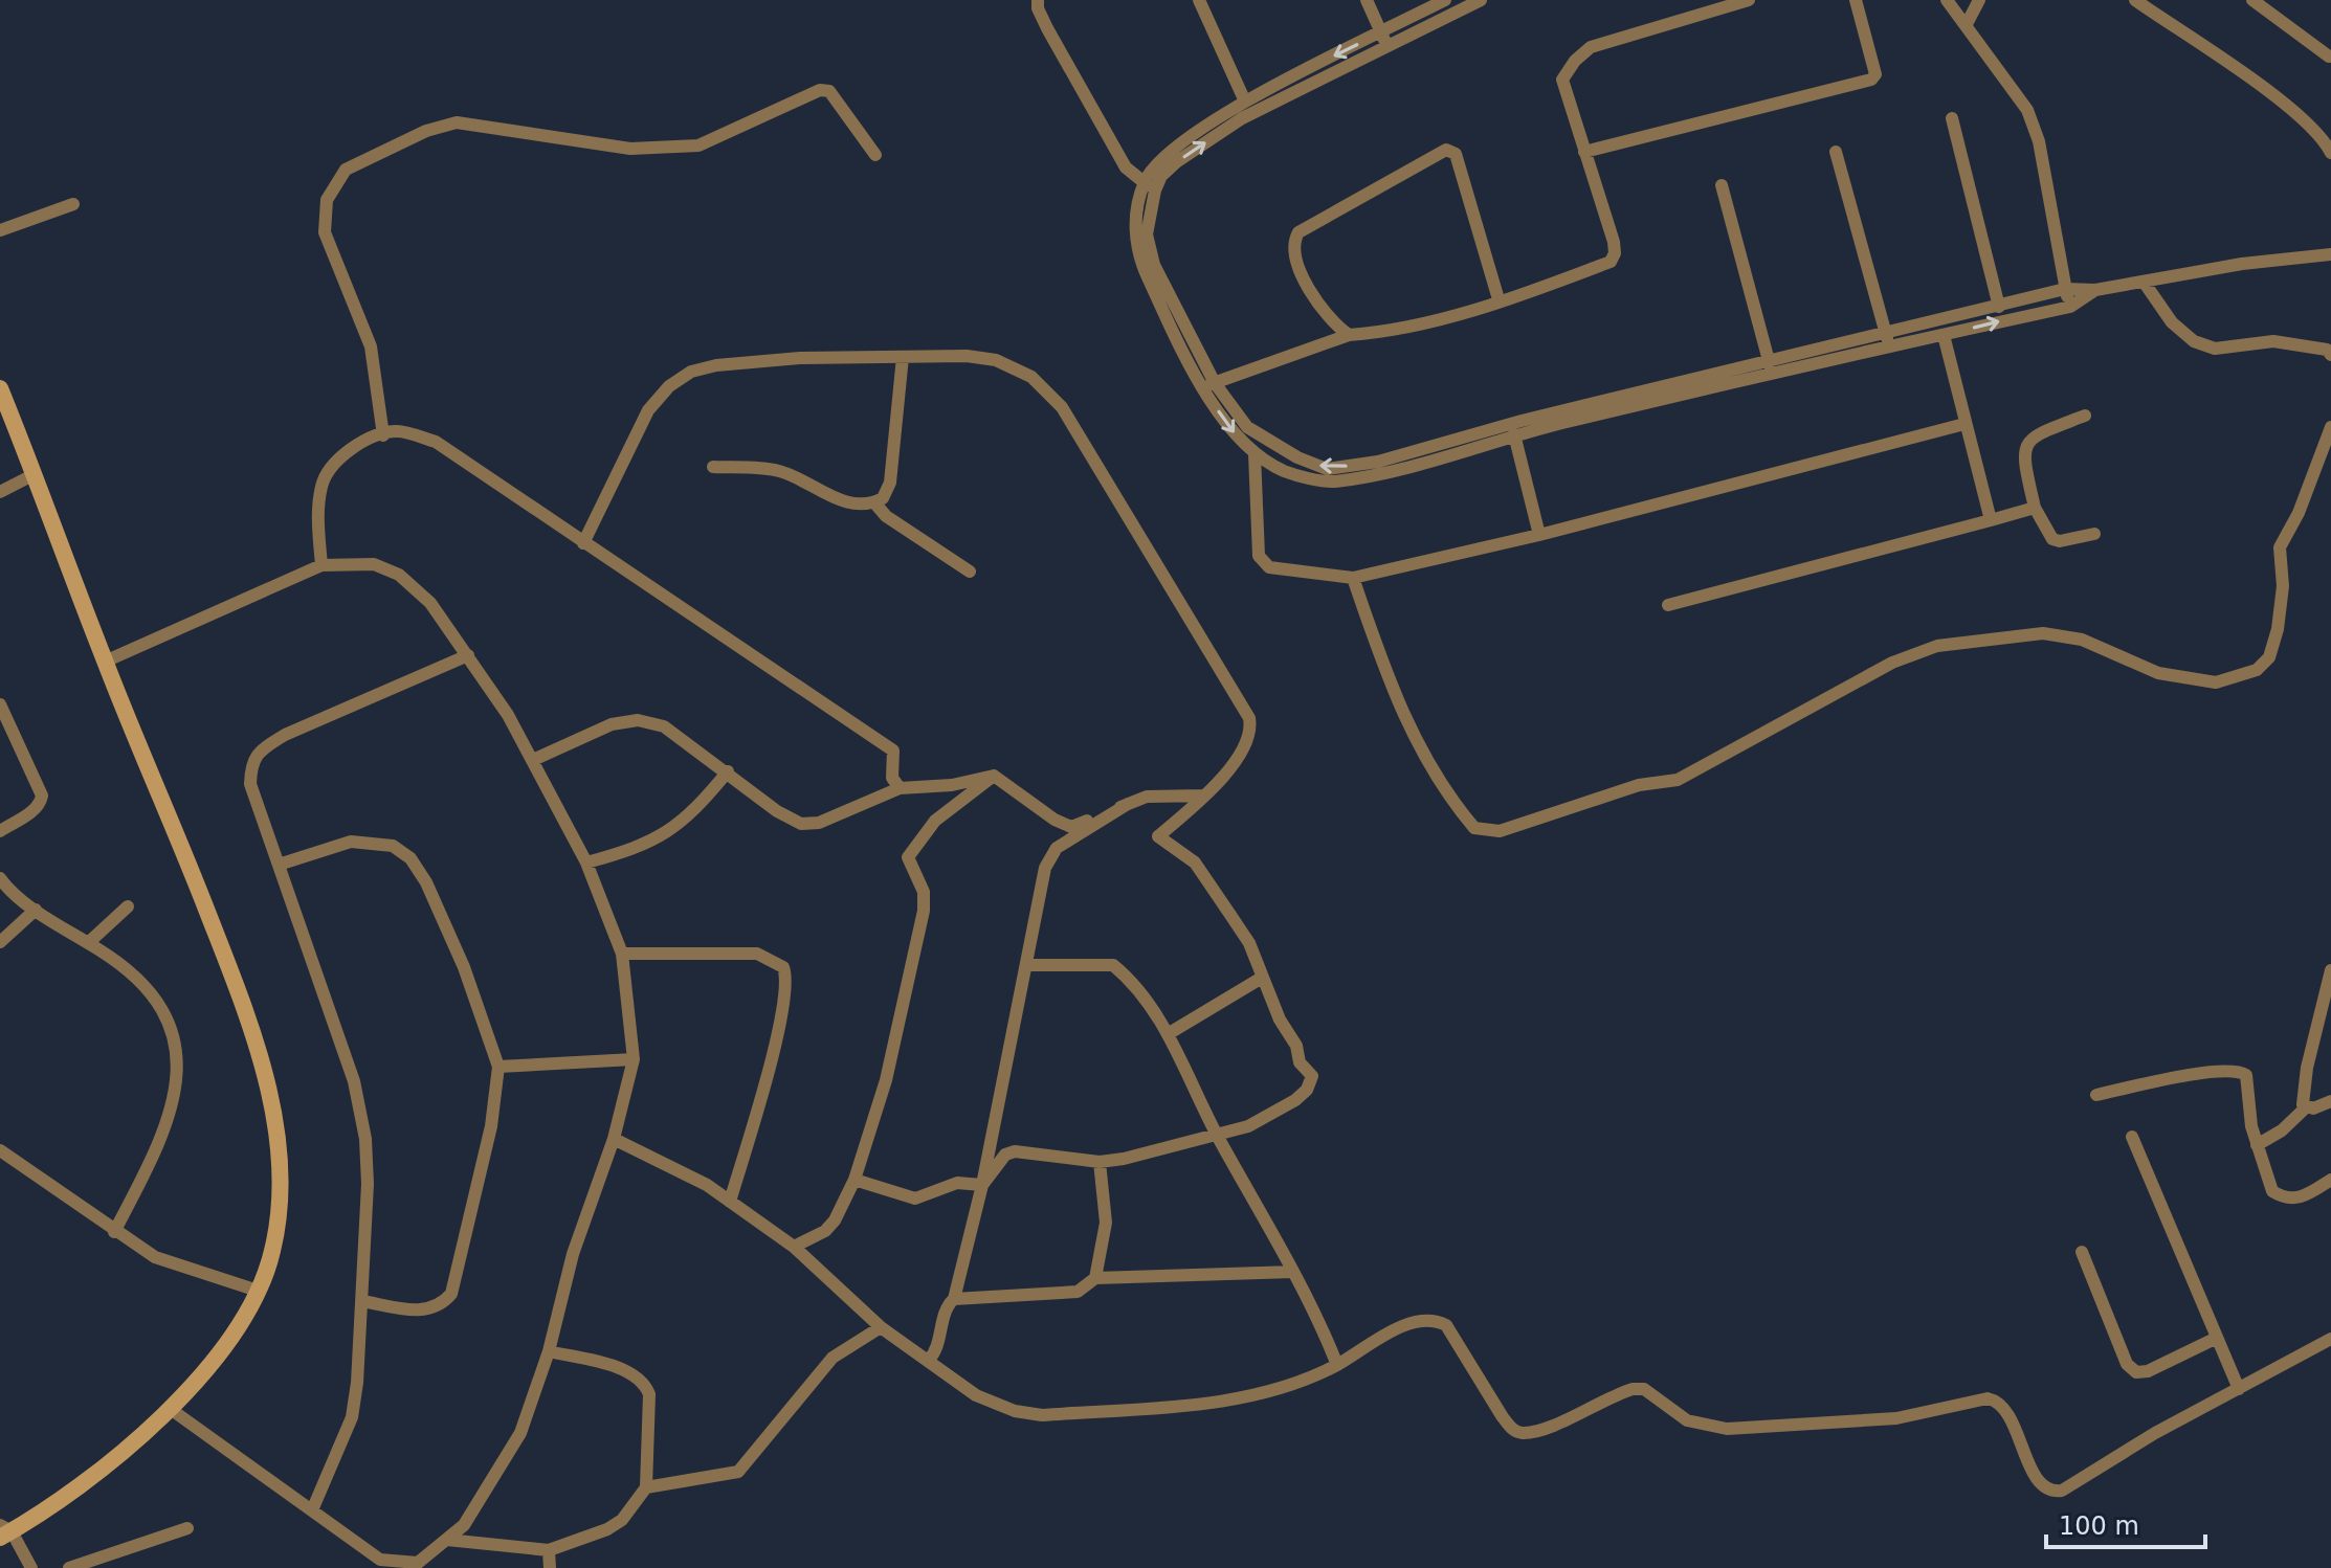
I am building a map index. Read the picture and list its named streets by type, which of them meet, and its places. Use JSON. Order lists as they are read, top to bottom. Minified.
{"scale_bar":"100 m"}
